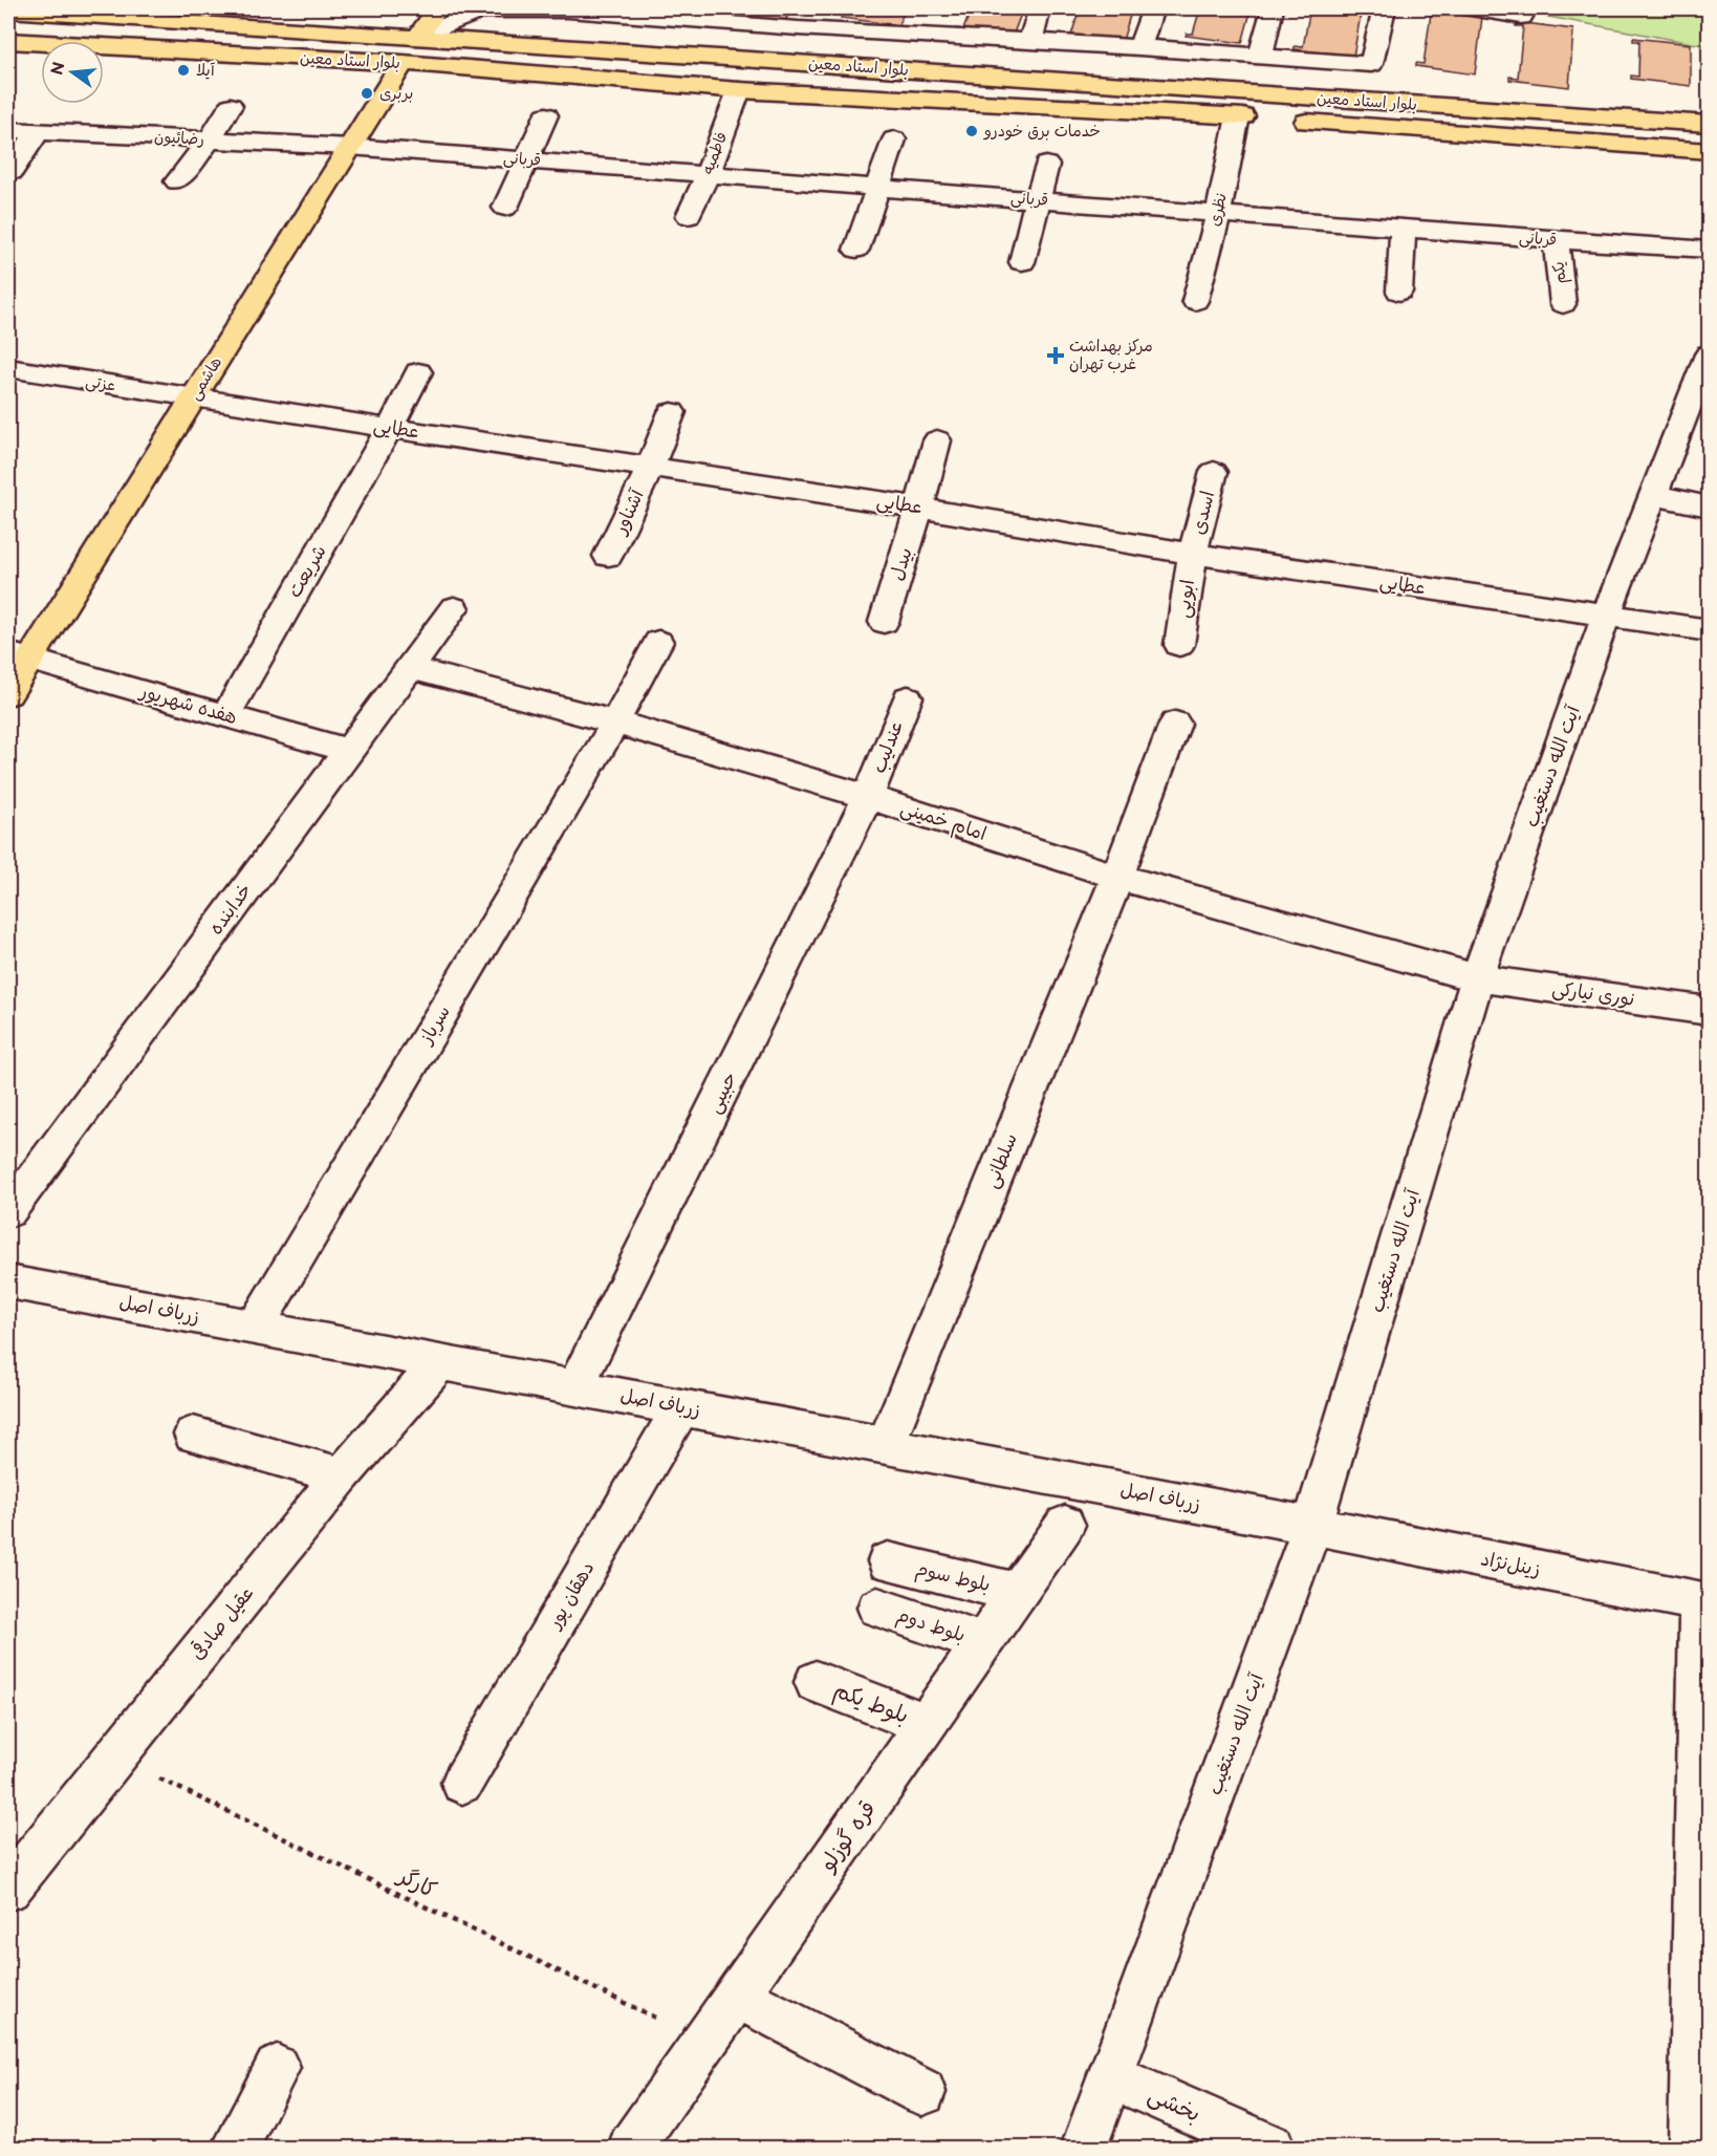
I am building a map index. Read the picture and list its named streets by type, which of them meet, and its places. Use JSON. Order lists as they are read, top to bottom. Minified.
{"streets":{"main road":["بلوار استاد معین","هاشمی"],"street":["رضائیون","فاطمیه","قربانی","نظری","یکم","عزتی","عطایی","آشناور","اسدی","بیدل","شریعت","ابویی","هفده شهریور","عندلیب","آیت الله دستغیب","امام خمینی","خدابنده","نوری نیارکی","سرباز","حبیبی","سلطانی","زرباف اصل","زینل‌نژاد","بلوط سوم","دهقان پور","عقیل صادقی","بلوط دوم","بلوط یکم","قره گوزلو","بخشی"],"path":["کارگر"]},"crossings":[["بلوار استاد معین","فاطمیه"],["بلوار استاد معین","نظری"],["بلوار استاد معین","هاشمی"],["رضائیون","قربانی"],["رضائیون","هاشمی"],["فاطمیه","قربانی"],["قربانی","نظری"],["قربانی","یکم"],["قربانی","هاشمی"],["هاشمی","عزتی"],["هاشمی","عطایی"],["هاشمی","هفده شهریور"],["عزتی","عطایی"],["عطایی","آشناور"],["عطایی","اسدی"],["عطایی","بیدل"],["عطایی","شریعت"],["عطایی","ابویی"],["عطایی","آیت الله دستغیب"],["اسدی","ابویی"],["شریعت","هفده شهریور"],["هفده شهریور","خدابنده"],["عندلیب","امام خمینی"],["عندلیب","حبیبی"],["آیت الله دستغیب","امام خمینی"],["آیت الله دستغیب","نوری نیارکی"],["آیت الله دستغیب","زرباف اصل"],["آیت الله دستغیب","زینل‌نژاد"],["آیت الله دستغیب","بخشی"],["امام خمینی","خدابنده"],["امام خمینی","نوری نیارکی"],["امام خمینی","سرباز"],["امام خمینی","حبیبی"],["امام خمینی","سلطانی"],["سرباز","زرباف اصل"],["حبیبی","زرباف اصل"],["سلطانی","زرباف اصل"],["زرباف اصل","زینل‌نژاد"],["زرباف اصل","دهقان پور"],["زرباف اصل","عقیل صادقی"],["بلوط سوم","قره گوزلو"],["عقیل صادقی","کارگر"],["بلوط دوم","قره گوزلو"],["بلوط یکم","قره گوزلو"],["قره گوزلو","کارگر"]],"places":{"other":["آیلا","بربری","خدمات برق خودرو"],"health":["مرکز بهداشت غرب تهران"]},"north":"left"}
